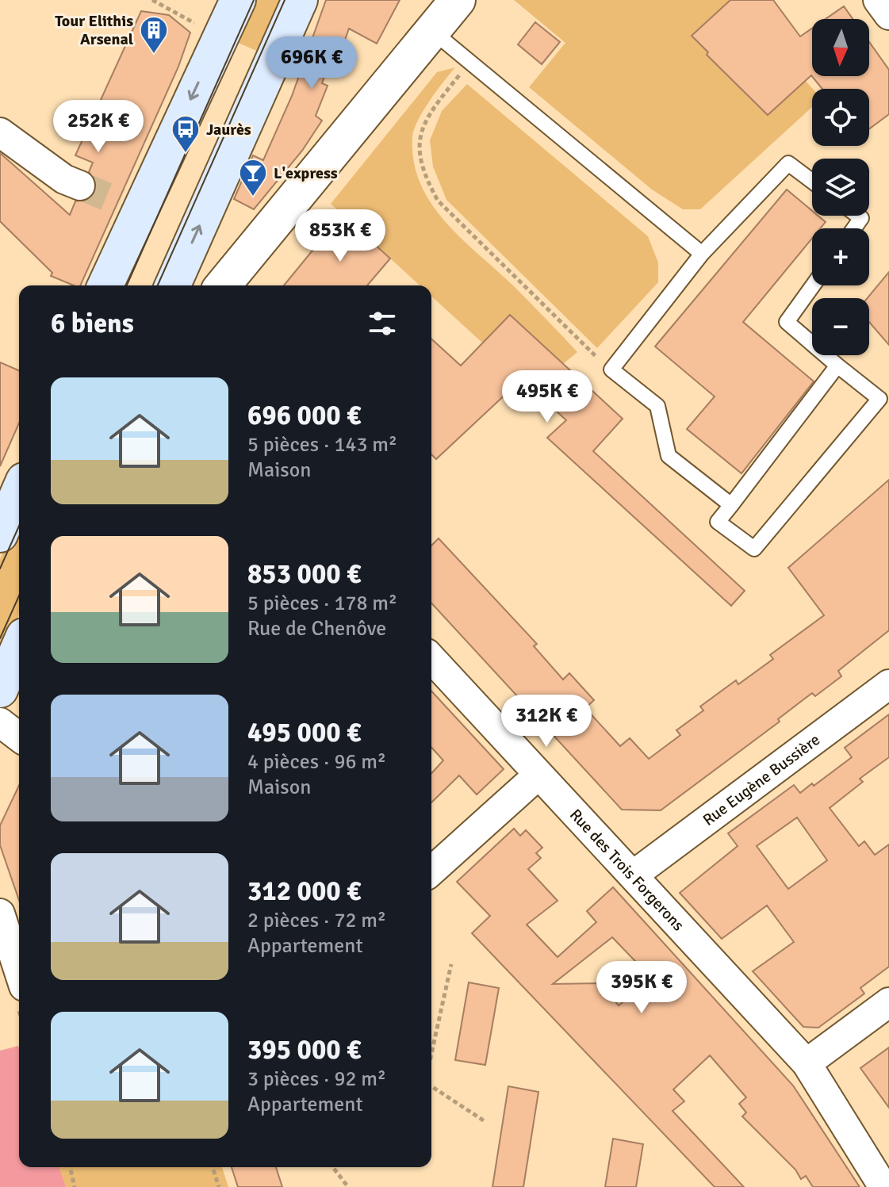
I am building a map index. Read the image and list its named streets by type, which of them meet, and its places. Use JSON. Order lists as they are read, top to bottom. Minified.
{"streets":{"street":["Rue Eugène Bussière","Rue des Trois Forgerons"]},"crossings":[["Rue Eugène Bussière","Rue des Trois Forgerons"]],"places":{"building":["Tour Elithis Arsenal"],"bus stop":["Jaurès"],"bar":["L'express"]},"north":"bottom","page":{"map_buttons":["+","−"],"price":["696K €","252K €","853K €","495K €","312K €","395K €"],"heading":"6 biens","list":[{"name":"696 000 €","note":"5 pièces · 143 m² · Maison"},{"name":"853 000 €","note":"5 pièces · 178 m² · Rue de Chenôve"},{"name":"495 000 €","note":"4 pièces · 96 m² · Maison"},{"name":"312 000 €","note":"2 pièces · 72 m² · Appartement"},{"name":"395 000 €","note":"3 pièces · 92 m² · Appartement"}]}}
